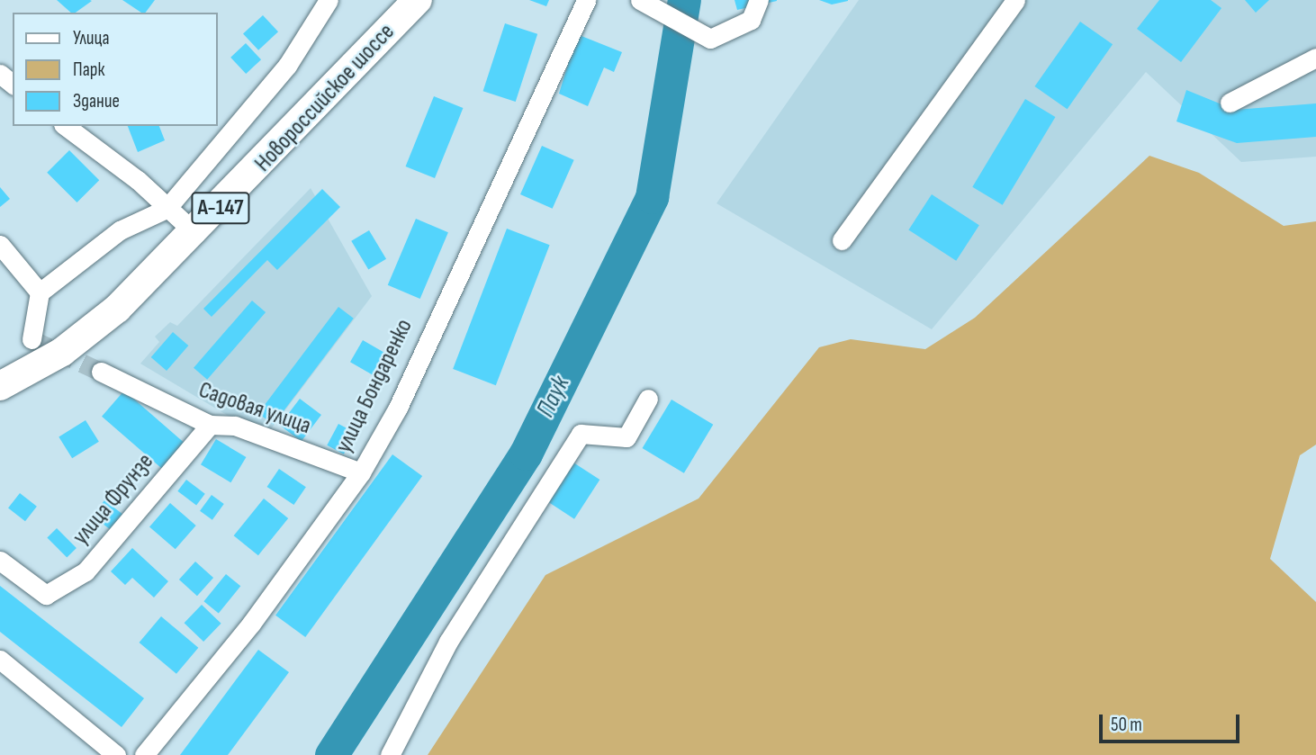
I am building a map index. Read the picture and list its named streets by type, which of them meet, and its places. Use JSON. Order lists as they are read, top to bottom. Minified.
{"streets":{"highway":["Новороссийское шоссе","А-147"],"street":["улица Бондаренко","Садовая улица","улица Фрунзе"]},"crossings":[["улица Бондаренко","Садовая улица"],["Садовая улица","улица Фрунзе"]],"water":["Паук"],"legend":["Улица","Парк","Здание"],"scale_bar":"50 m"}
